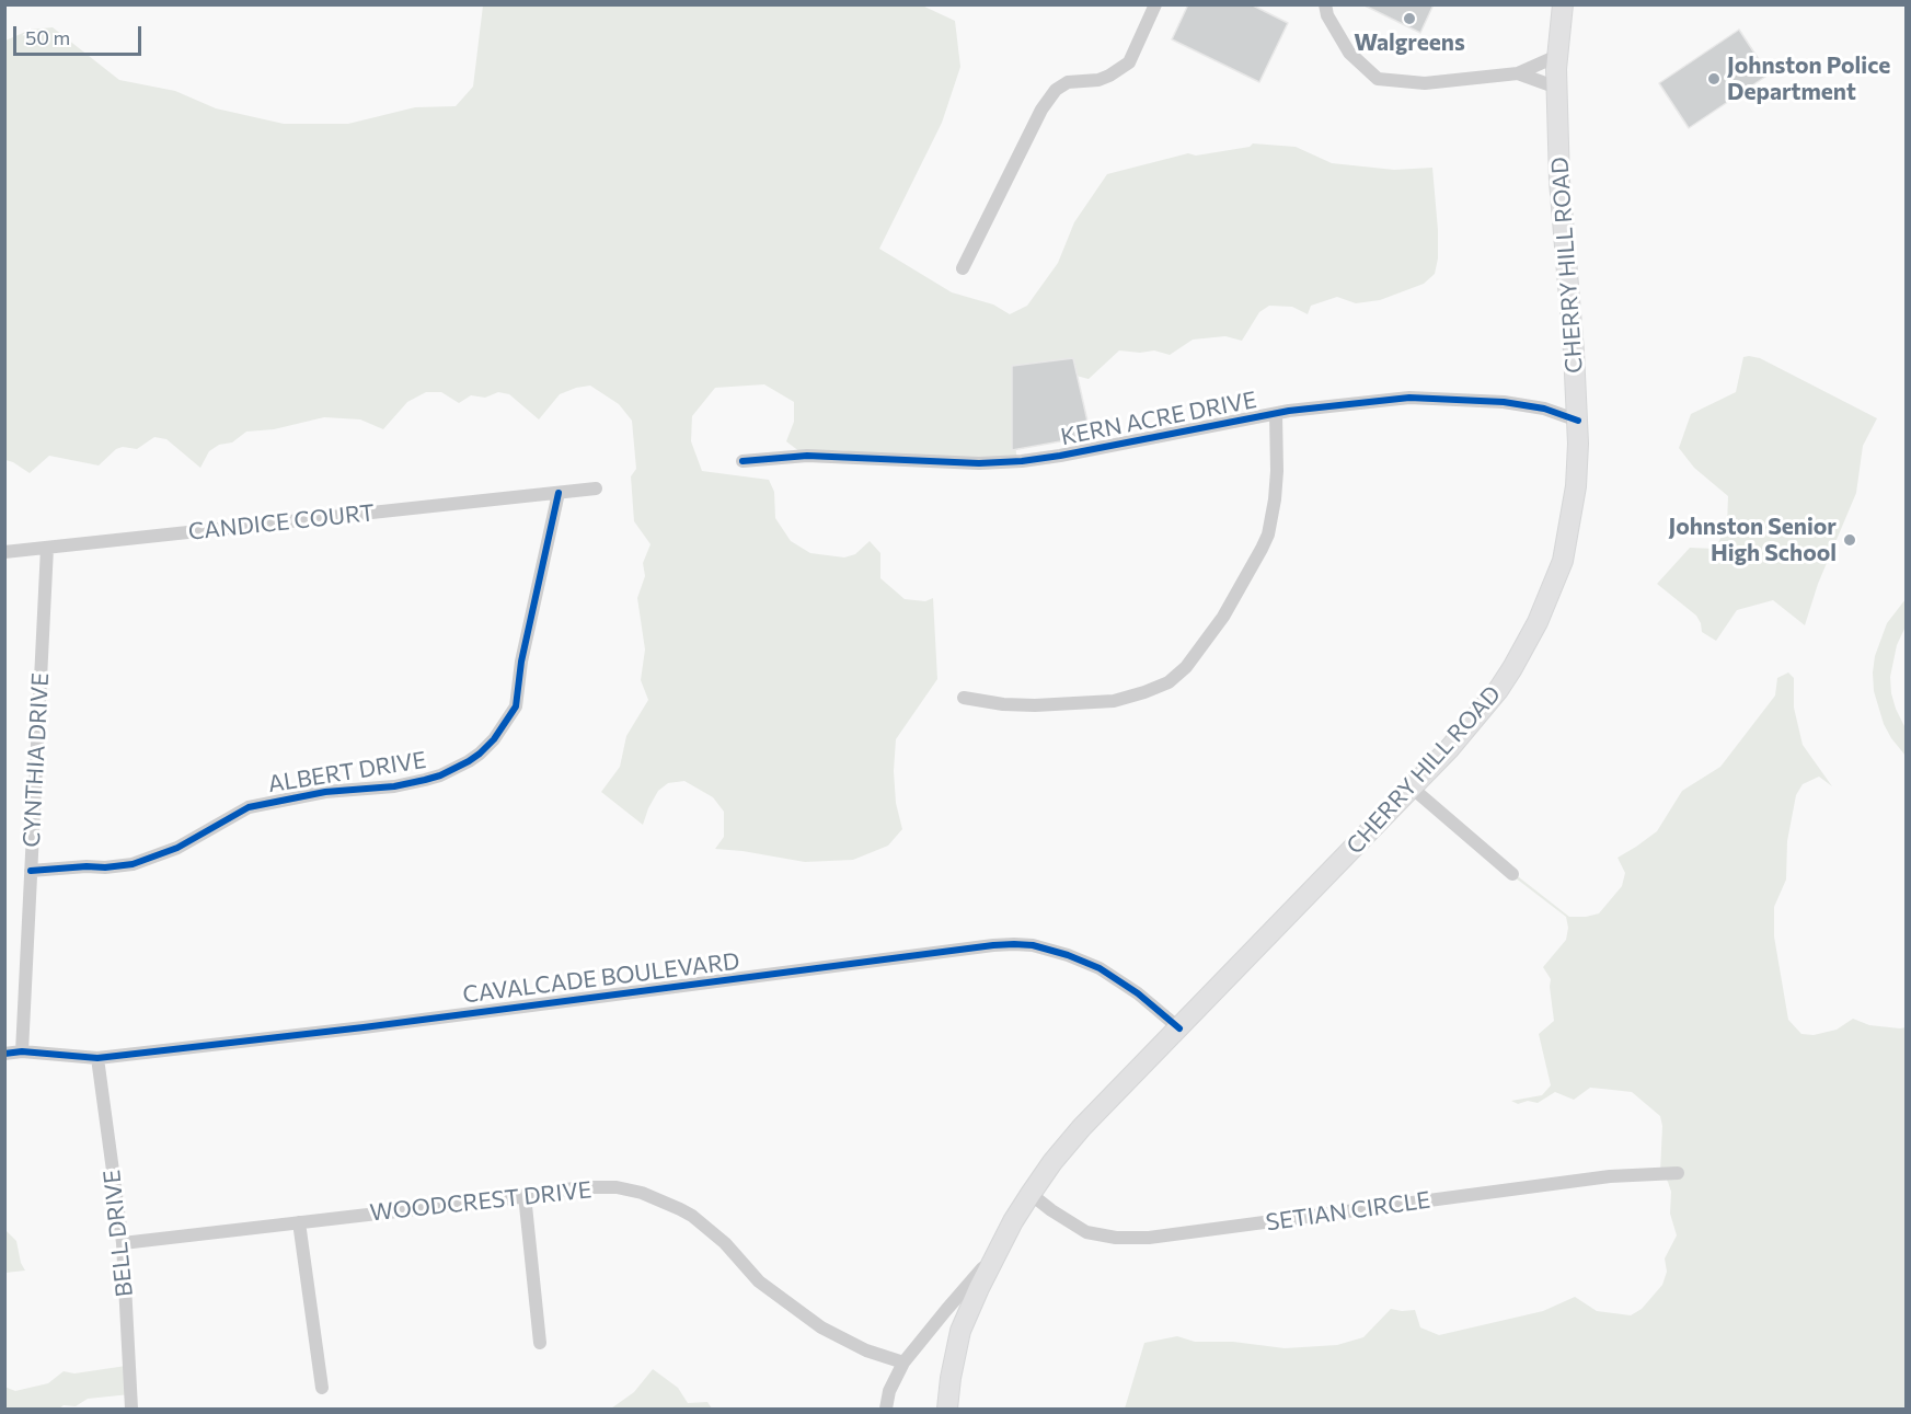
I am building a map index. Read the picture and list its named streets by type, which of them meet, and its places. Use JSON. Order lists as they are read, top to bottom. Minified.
{"streets":{"main road":["CHERRY HILL ROAD"],"street":["KERN ACRE DRIVE","CANDICE COURT","CYNTHIA DRIVE","ALBERT DRIVE","CAVALCADE BOULEVARD","WOODCREST DRIVE","SETIAN CIRCLE","BELL DRIVE"]},"crossings":[["CHERRY HILL ROAD","KERN ACRE DRIVE"],["CHERRY HILL ROAD","CAVALCADE BOULEVARD"],["CHERRY HILL ROAD","SETIAN CIRCLE"],["CANDICE COURT","CYNTHIA DRIVE"],["CANDICE COURT","ALBERT DRIVE"],["CYNTHIA DRIVE","ALBERT DRIVE"],["CYNTHIA DRIVE","CAVALCADE BOULEVARD"],["CAVALCADE BOULEVARD","BELL DRIVE"],["WOODCREST DRIVE","BELL DRIVE"]],"places":["Walgreens","Johnston Police Department","Johnston Senior High School"],"scale_bar":"50 m"}
